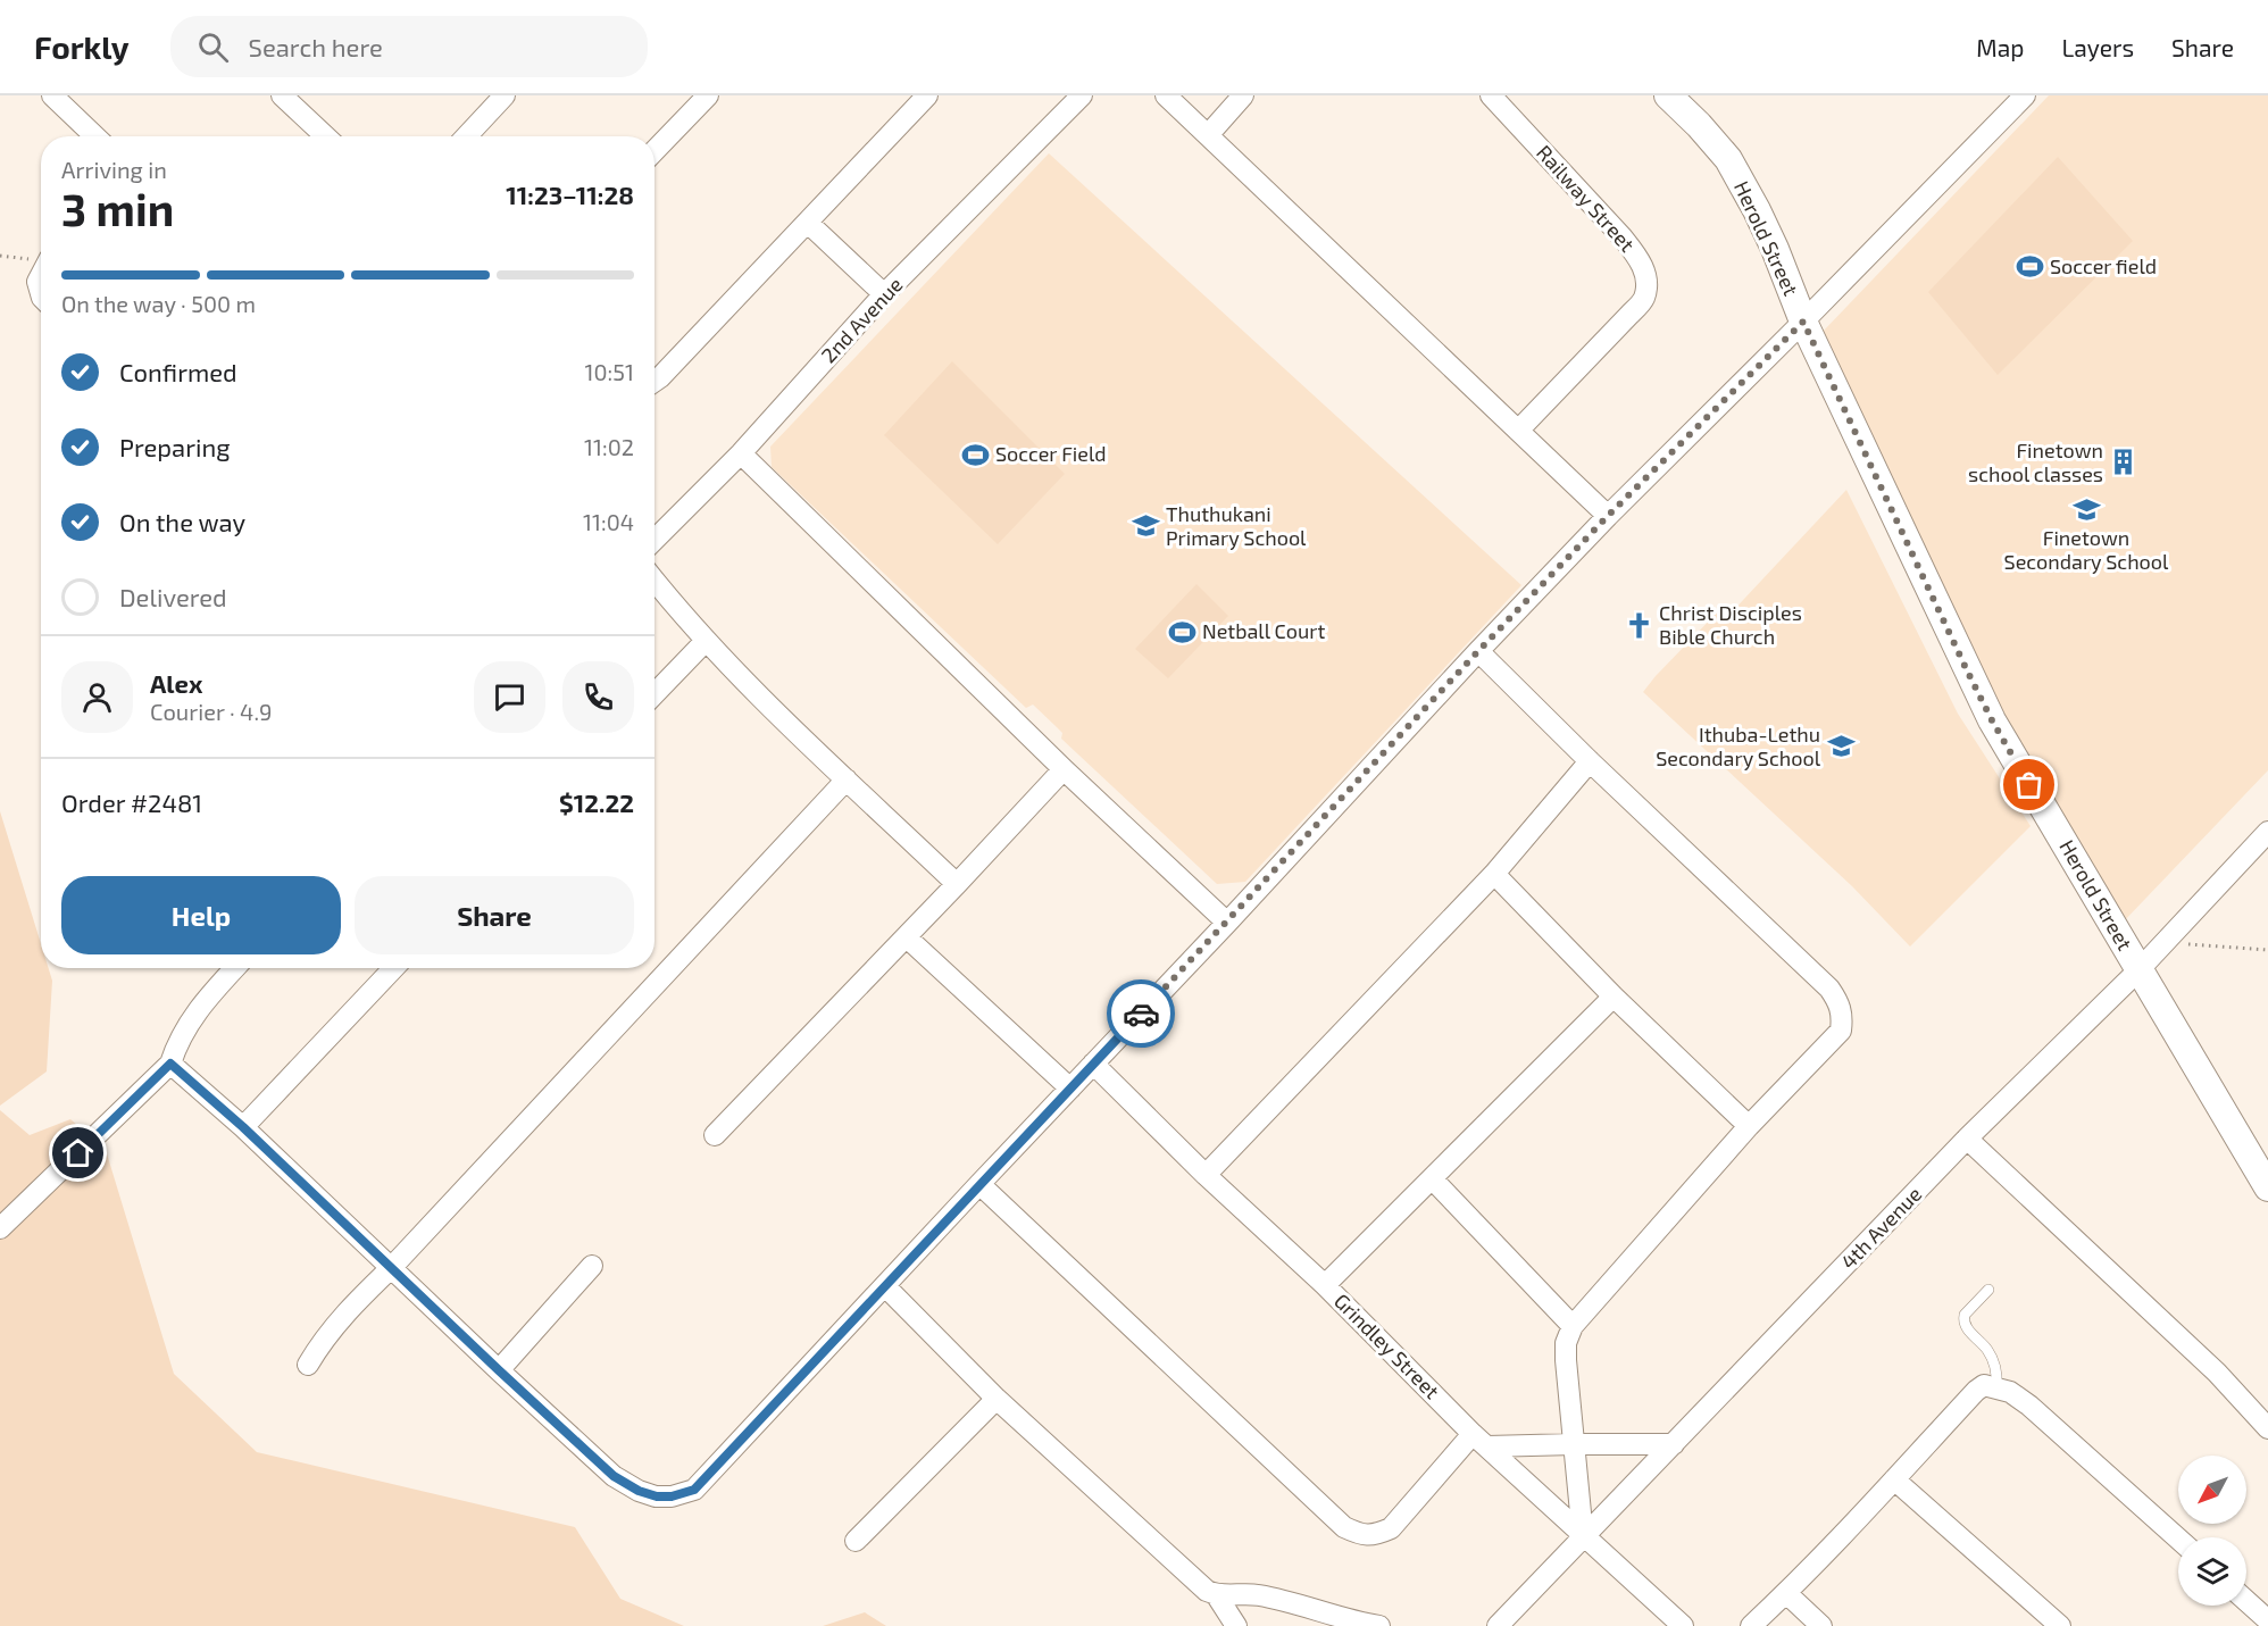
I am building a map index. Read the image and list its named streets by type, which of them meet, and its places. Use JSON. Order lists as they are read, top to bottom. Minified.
{"streets":{"street":["Railway Street","Herold Street","2nd Avenue","4th Avenue","Grindley Street"]},"crossings":[["Herold Street","4th Avenue"],["4th Avenue","Grindley Street"]],"places":{"sports":["Soccer field","Soccer Field","Netball Court"],"building":["Finetown school classes"],"school or university":["Finetown Secondary School","Thuthukani Primary School","Ithuba-Lethu Secondary School"],"church":["Christ Disciples Bible Church"]},"north":"bottom left","page":{"header":"Forkly","search":"Search here","nav":["Map","Layers","Share"],"heading":["3 min","Arriving in","11:23–11:28"],"panel":["Alex","Courier · 4.9","Order #2481","$12.22"],"bar":"On the way · 500 m","list":[["Confirmed","10:51"],["Preparing","11:02"],["On the way","11:04"],"Delivered"],"buttons":["Help","Share"]}}
